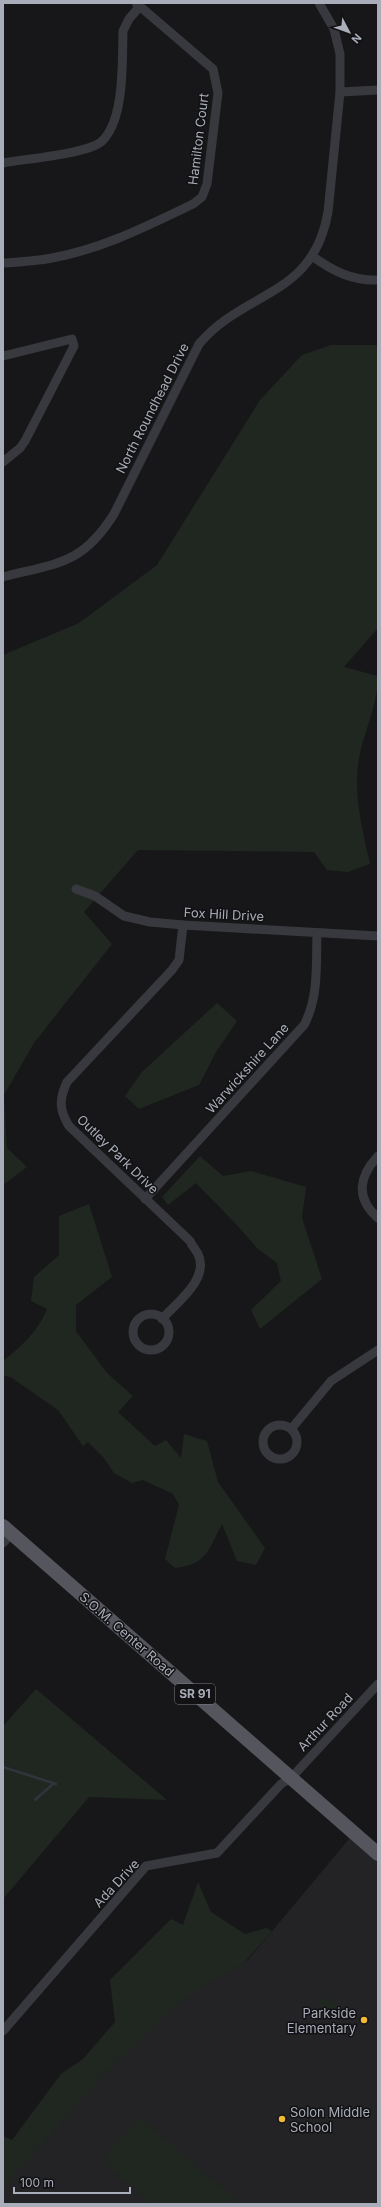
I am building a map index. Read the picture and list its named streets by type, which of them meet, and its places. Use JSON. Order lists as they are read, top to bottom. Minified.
{"streets":{"main road":["S.O.M. Center Road","SR 91"],"street":["Hamilton Court","North Roundhead Drive","Fox Hill Drive","Warwickshire Lane","Outley Park Drive","Arthur Road","Ada Drive"]},"crossings":[["Fox Hill Drive","Warwickshire Lane"],["Fox Hill Drive","Outley Park Drive"],["Warwickshire Lane","Outley Park Drive"],["S.O.M. Center Road","Arthur Road"],["S.O.M. Center Road","Ada Drive"],["Arthur Road","Ada Drive"]],"places":["Parkside Elementary","Solon Middle School"],"scale_bar":"100 m","north":"bottom right"}
